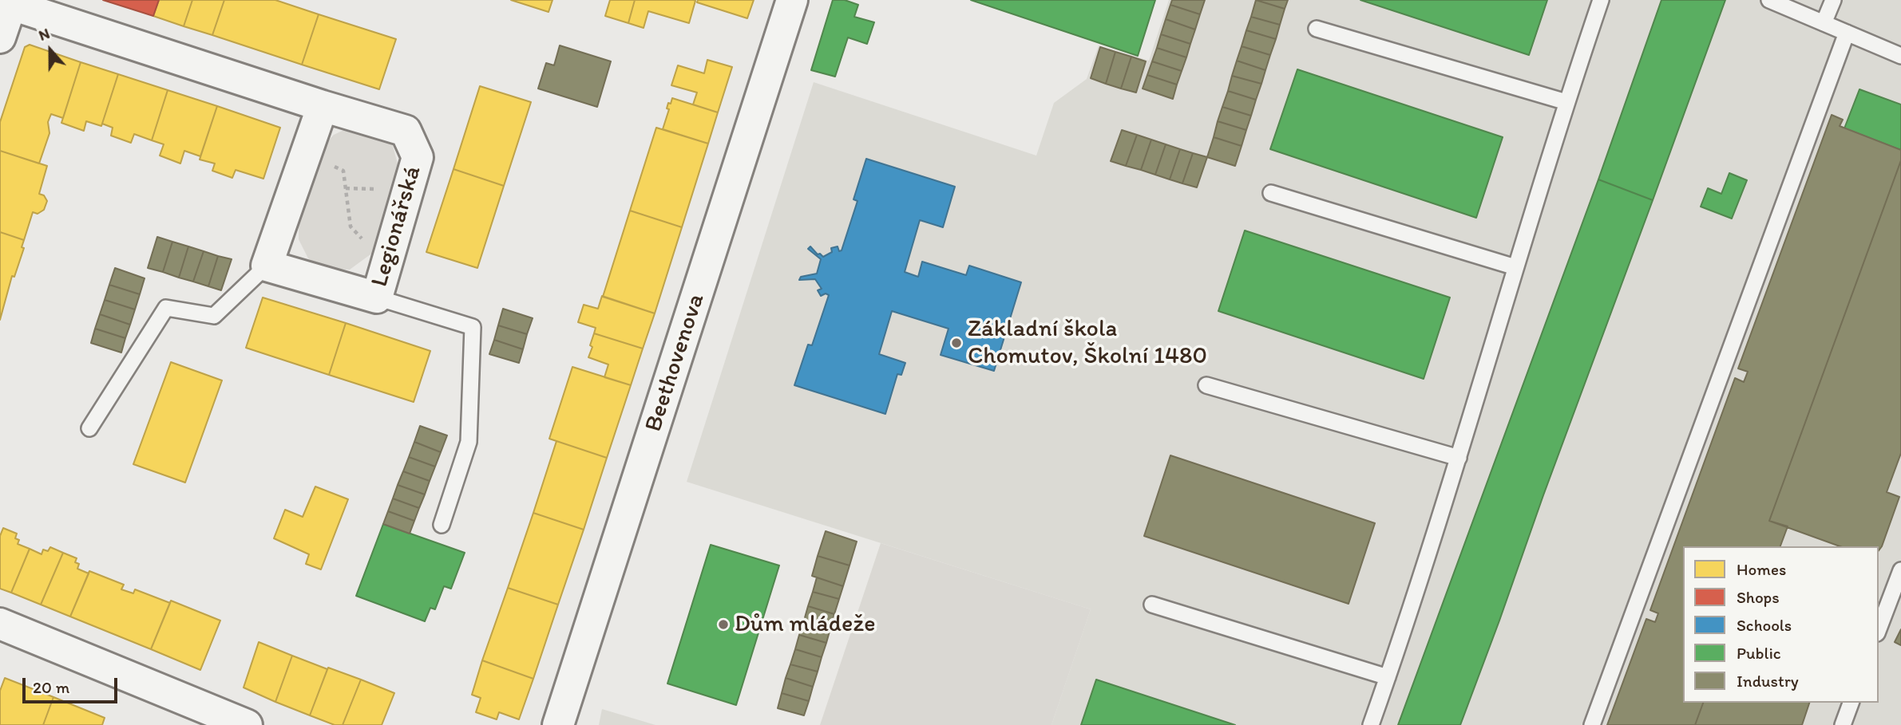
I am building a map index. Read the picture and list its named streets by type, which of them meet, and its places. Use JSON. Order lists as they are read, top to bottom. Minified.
{"streets":{"street":["Legionářská","Beethovenova"]},"places":["Základní škola Chomutov, Školní 1480","Dům mládeže"],"legend":["Homes","Shops","Schools","Public","Industry"],"scale_bar":"20 m","north":"top"}
